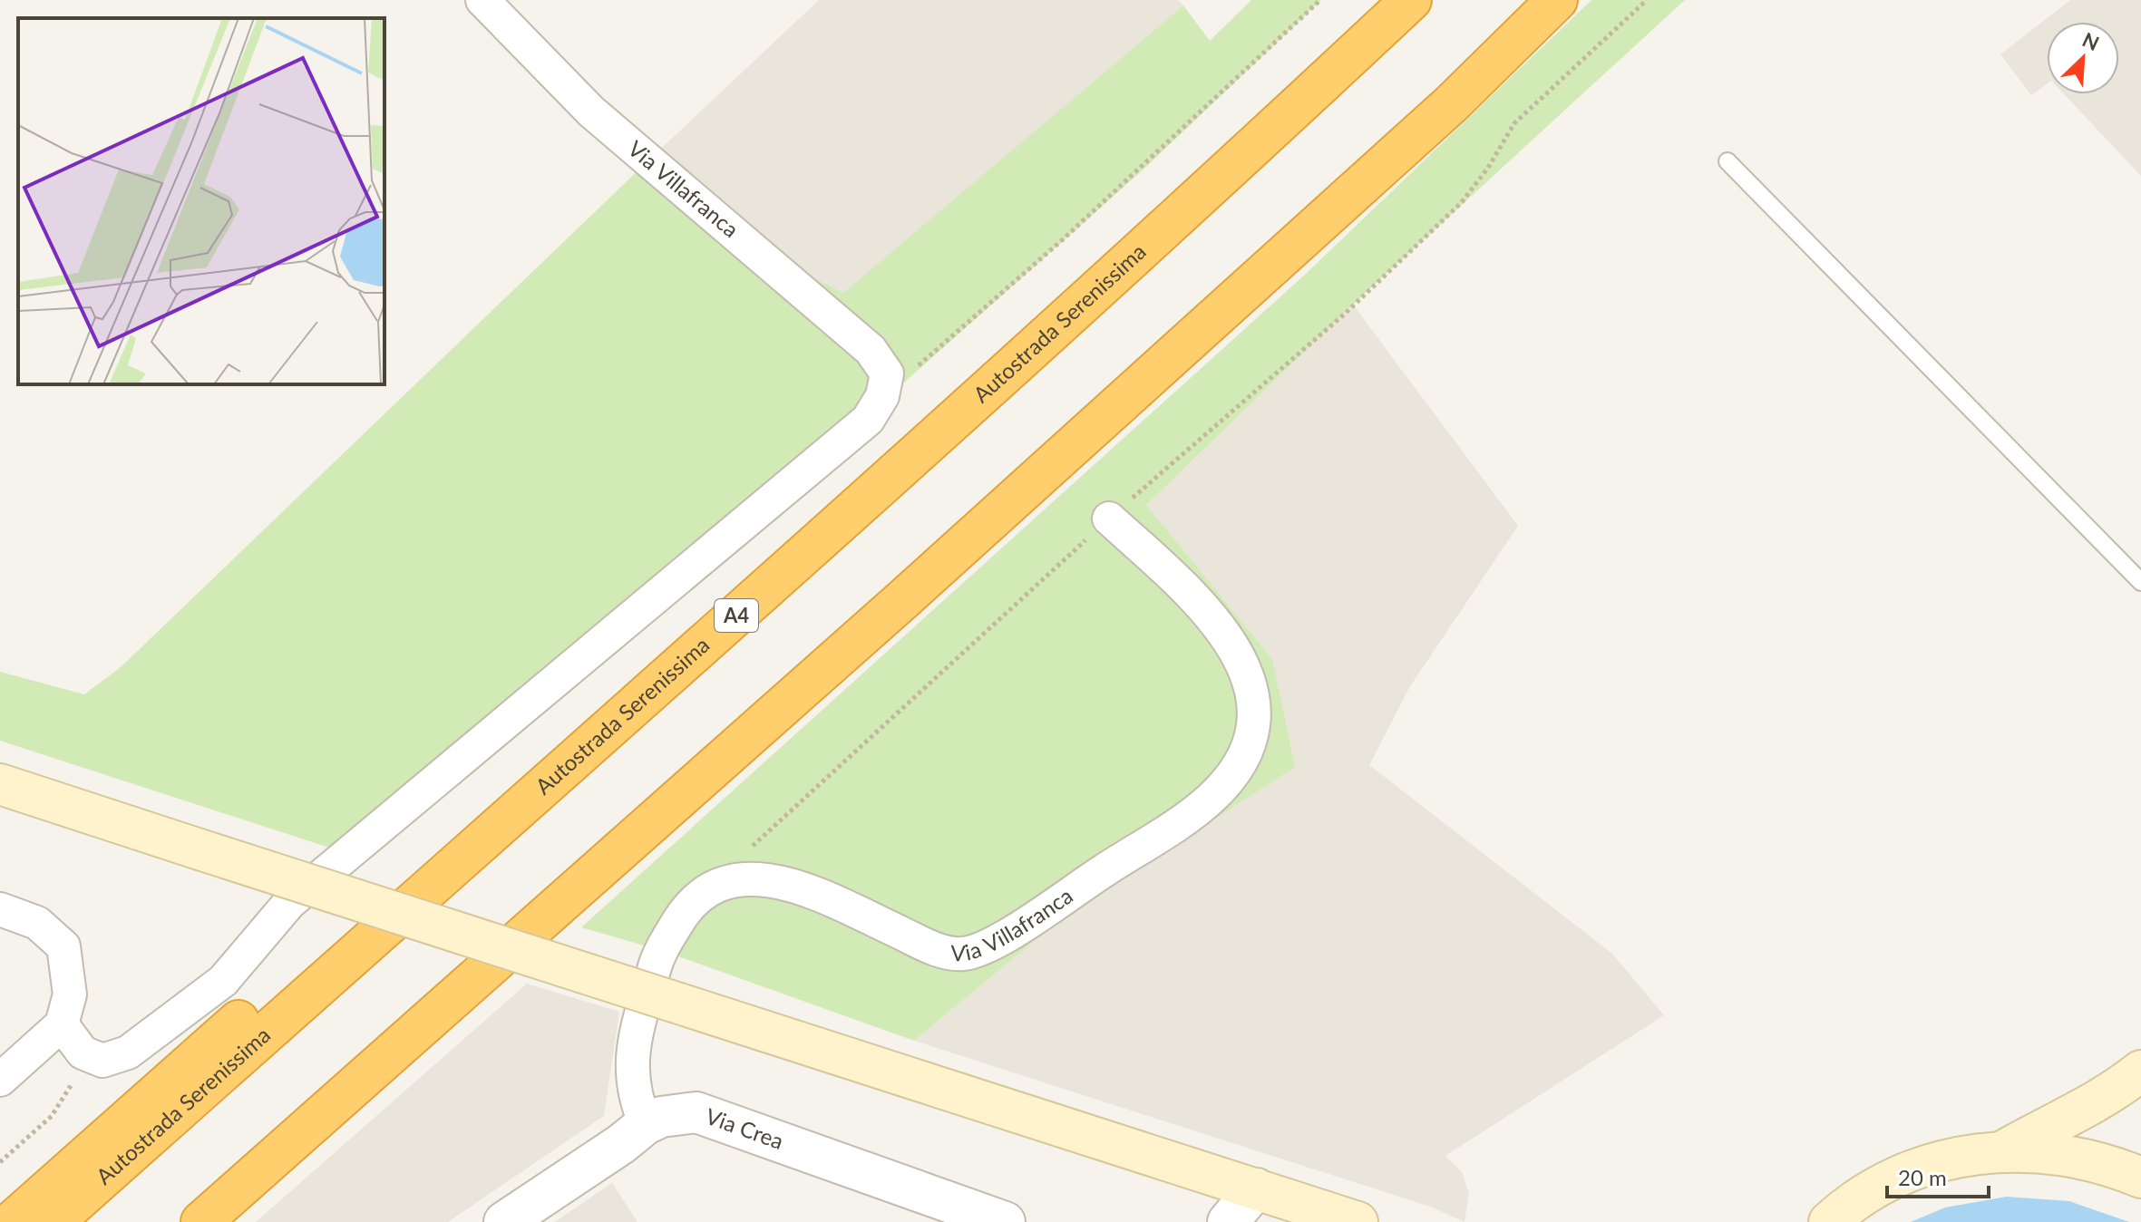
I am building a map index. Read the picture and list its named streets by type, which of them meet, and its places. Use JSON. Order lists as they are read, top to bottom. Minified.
{"streets":{"highway":["Autostrada Serenissima","A4"],"street":["Via Villafranca","Via Crea"]},"crossings":[["Via Villafranca","Via Crea"]],"scale_bar":"20 m","north":"top right"}
